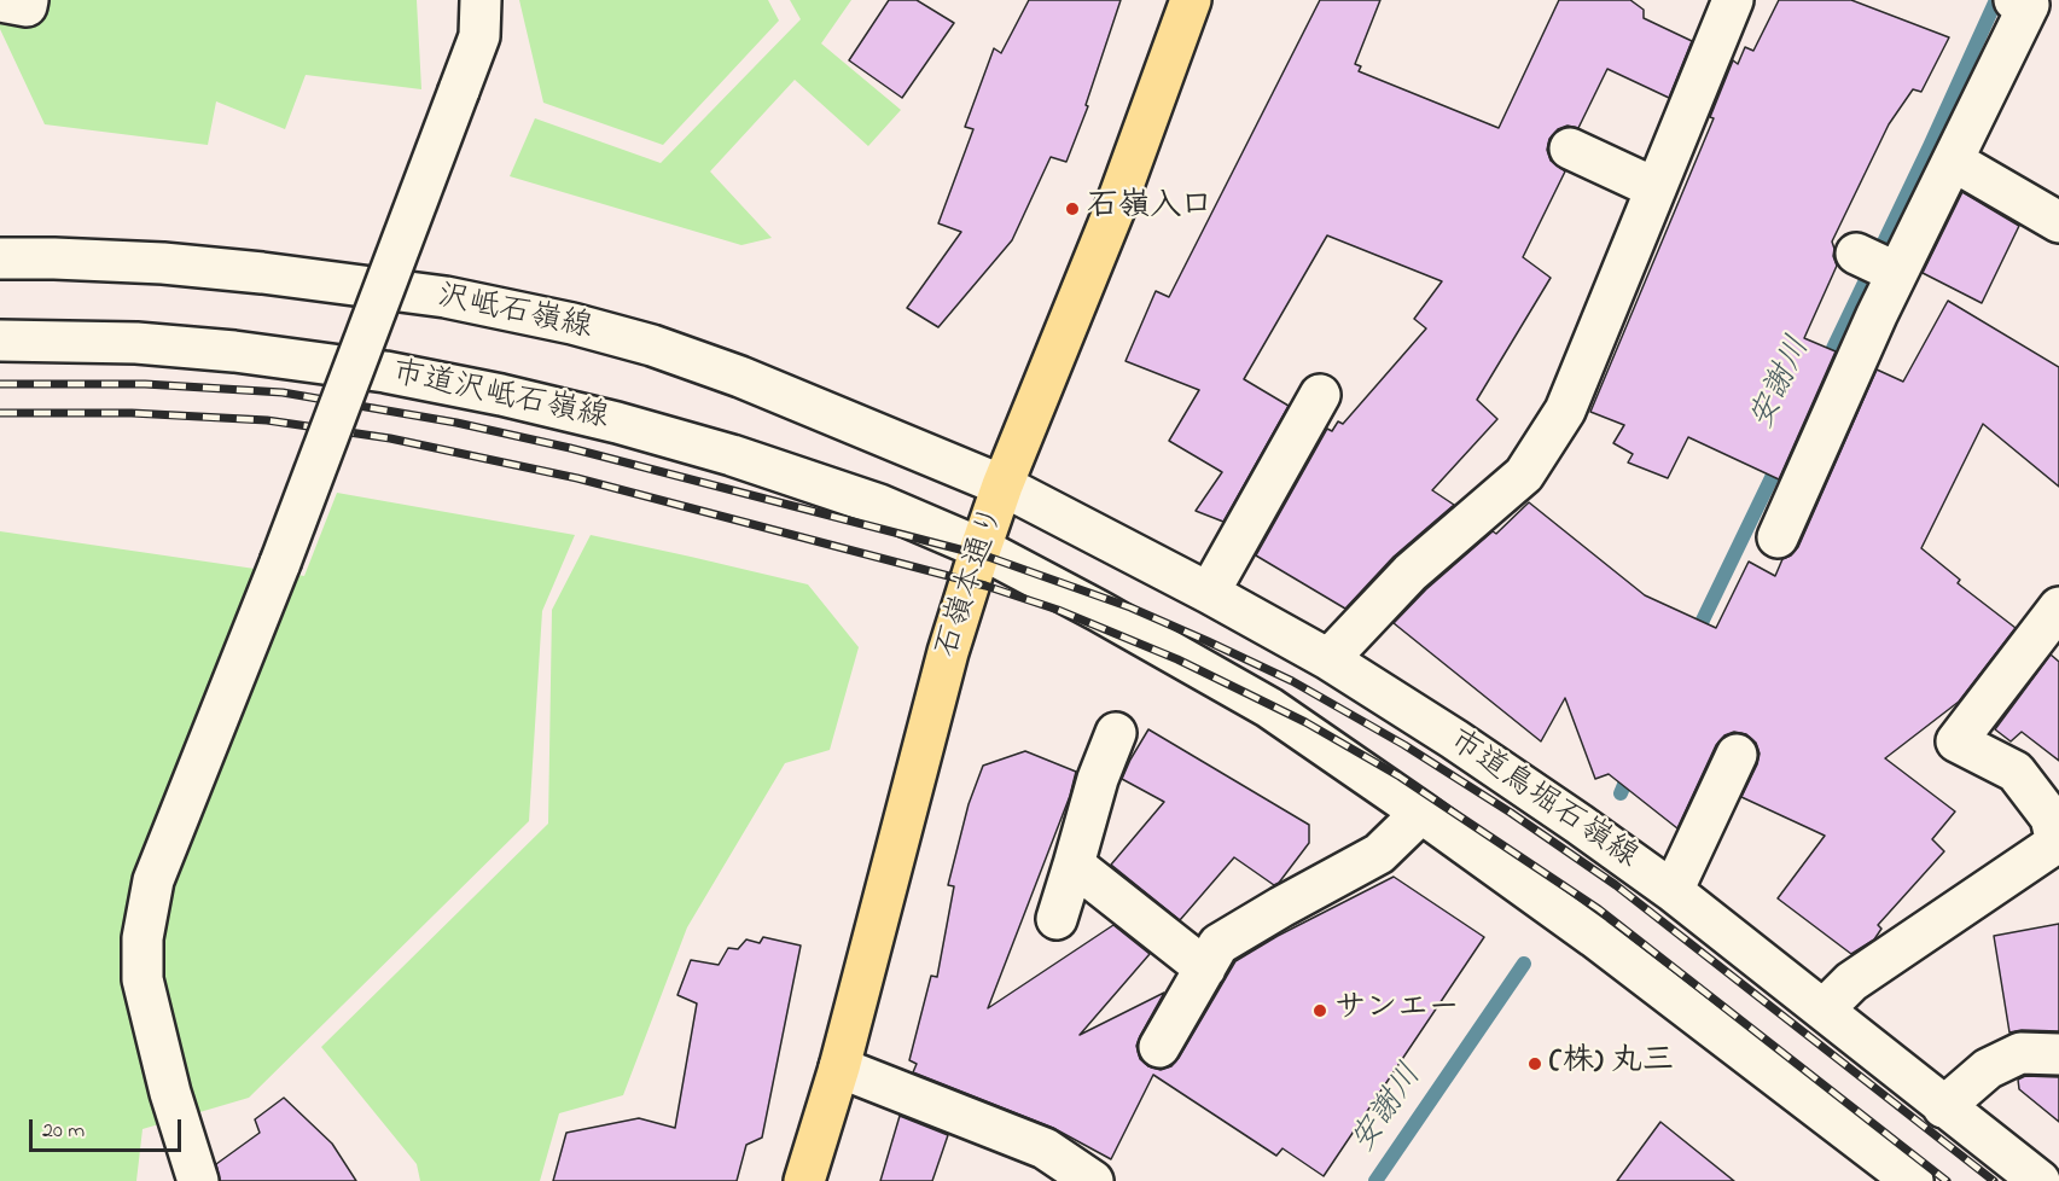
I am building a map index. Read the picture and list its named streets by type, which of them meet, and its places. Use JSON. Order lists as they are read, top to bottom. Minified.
{"streets":{"main road":["石嶺本通り"],"street":["沢岻石嶺線","市道沢岻石嶺線","市道鳥堀石嶺線"]},"crossings":[["沢岻石嶺線","石嶺本通り"],["沢岻石嶺線","市道鳥堀石嶺線"],["市道沢岻石嶺線","石嶺本通り"],["石嶺本通り","市道鳥堀石嶺線"]],"water":["安謝川"],"places":["石嶺入口","サンエー","(株) 丸三"],"scale_bar":"20 m"}
